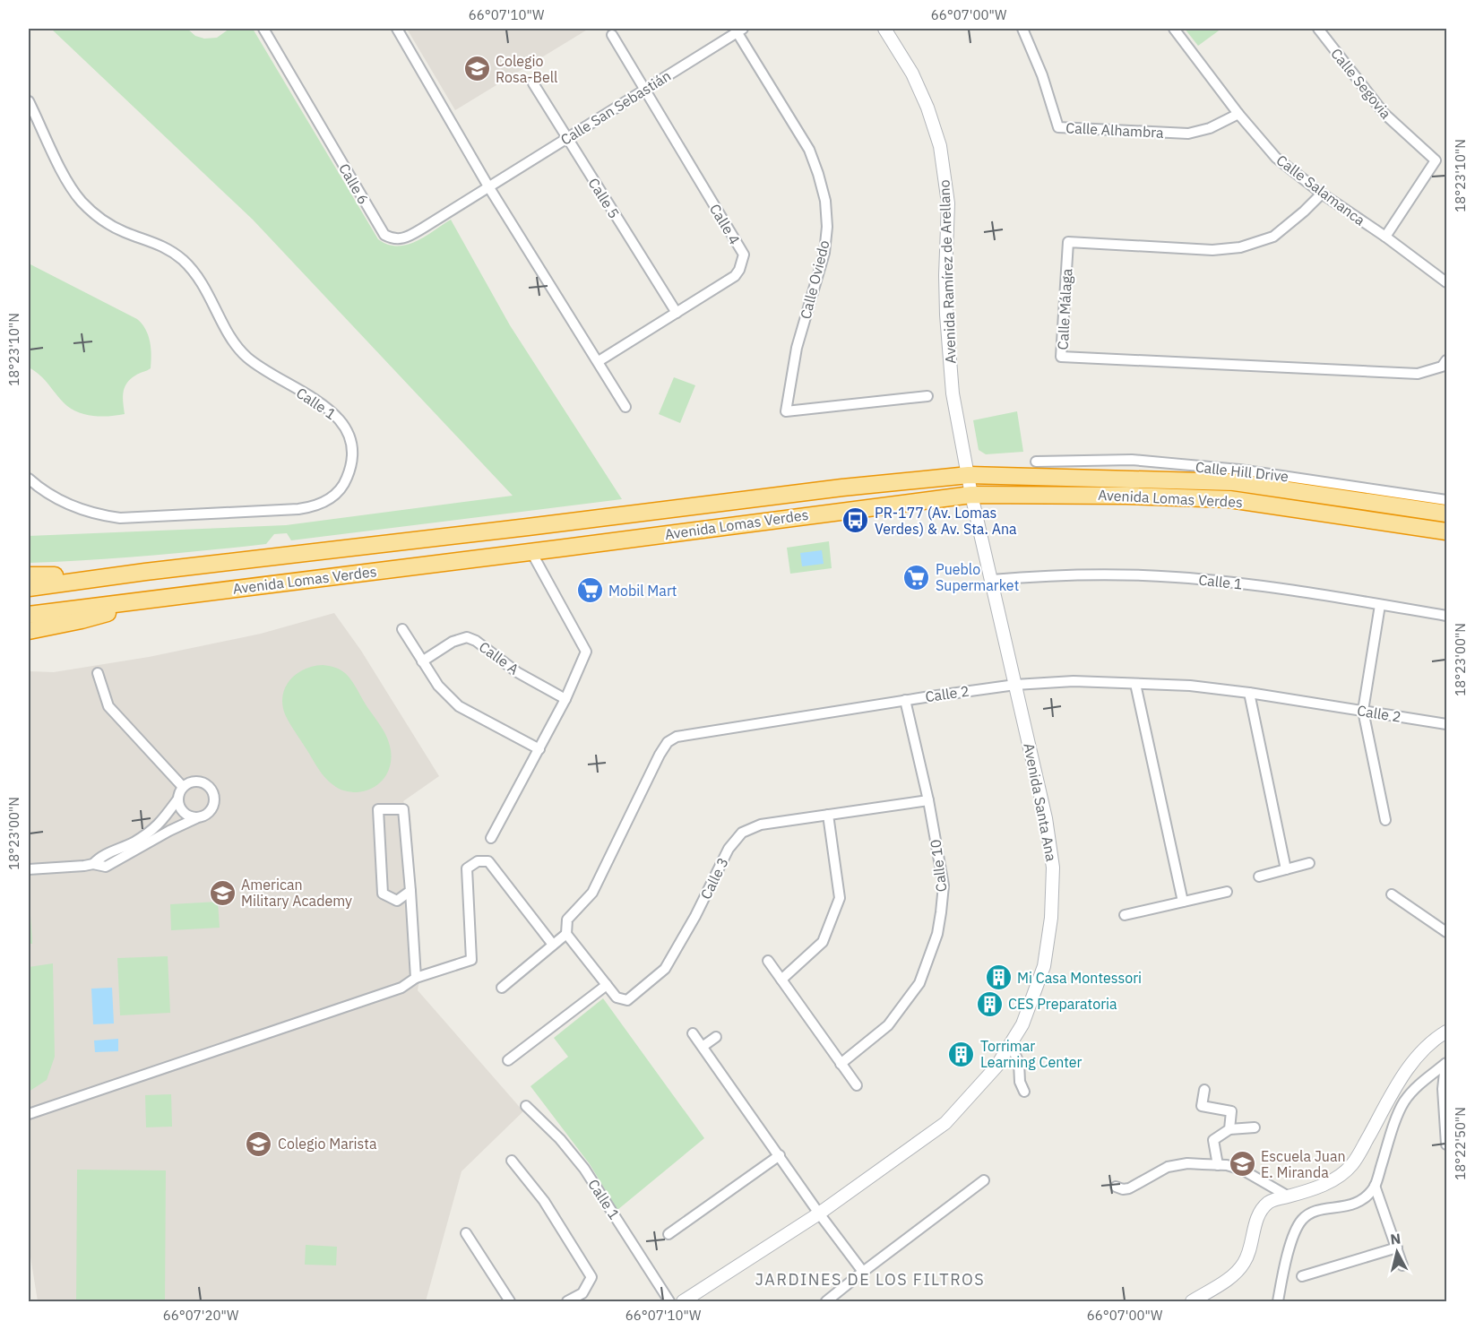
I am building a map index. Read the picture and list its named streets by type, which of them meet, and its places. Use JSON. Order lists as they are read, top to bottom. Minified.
{"streets":{"highway":["Avenida Lomas Verdes"],"street":["Calle Segovia","Calle San Sebastián","Calle Alhambra","Calle 6","Calle Salamanca","Calle 5","Calle 4","Avenida Ramírez de Arellano","Calle Oviedo","Calle Málaga","Calle 1","Calle Hill Drive","Calle A","Calle 2","Avenida Santa Ana","Calle 10","Calle 3"]},"crossings":[["Calle Segovia","Calle Salamanca"],["Calle San Sebastián","Calle 6"],["Calle San Sebastián","Calle 5"],["Calle San Sebastián","Calle 4"],["Calle San Sebastián","Calle Oviedo"],["Calle Alhambra","Calle Salamanca"],["Calle Salamanca","Calle Málaga"],["Calle 5","Calle 4"],["Avenida Ramírez de Arellano","Avenida Lomas Verdes"],["Avenida Ramírez de Arellano","Avenida Santa Ana"],["Calle 1","Avenida Santa Ana"],["Avenida Lomas Verdes","Avenida Santa Ana"],["Calle 2","Avenida Santa Ana"],["Calle 2","Calle 10"],["Calle 2","Calle 3"],["Calle 10","Calle 3"]],"districts":["JARDINES DE LOS FILTROS"],"places":{"school or university":["Colegio Rosa-Bell","American Military Academy","Colegio Marista","Escuela Juan E. Miranda"],"bus stop":["PR-177 (Av. Lomas Verdes) & Av. Sta. Ana"],"supermarket":["Pueblo Supermarket","Mobil Mart"],"building":["Mi Casa Montessori","CES Preparatoria","Torrimar Learning Center"]},"north":"top","coordinates":["66°07'10\"W","66°07'00\"W","18°23'10\"N","18°23'00\"N","18°22'50\"N","66°07'20\"W"]}
